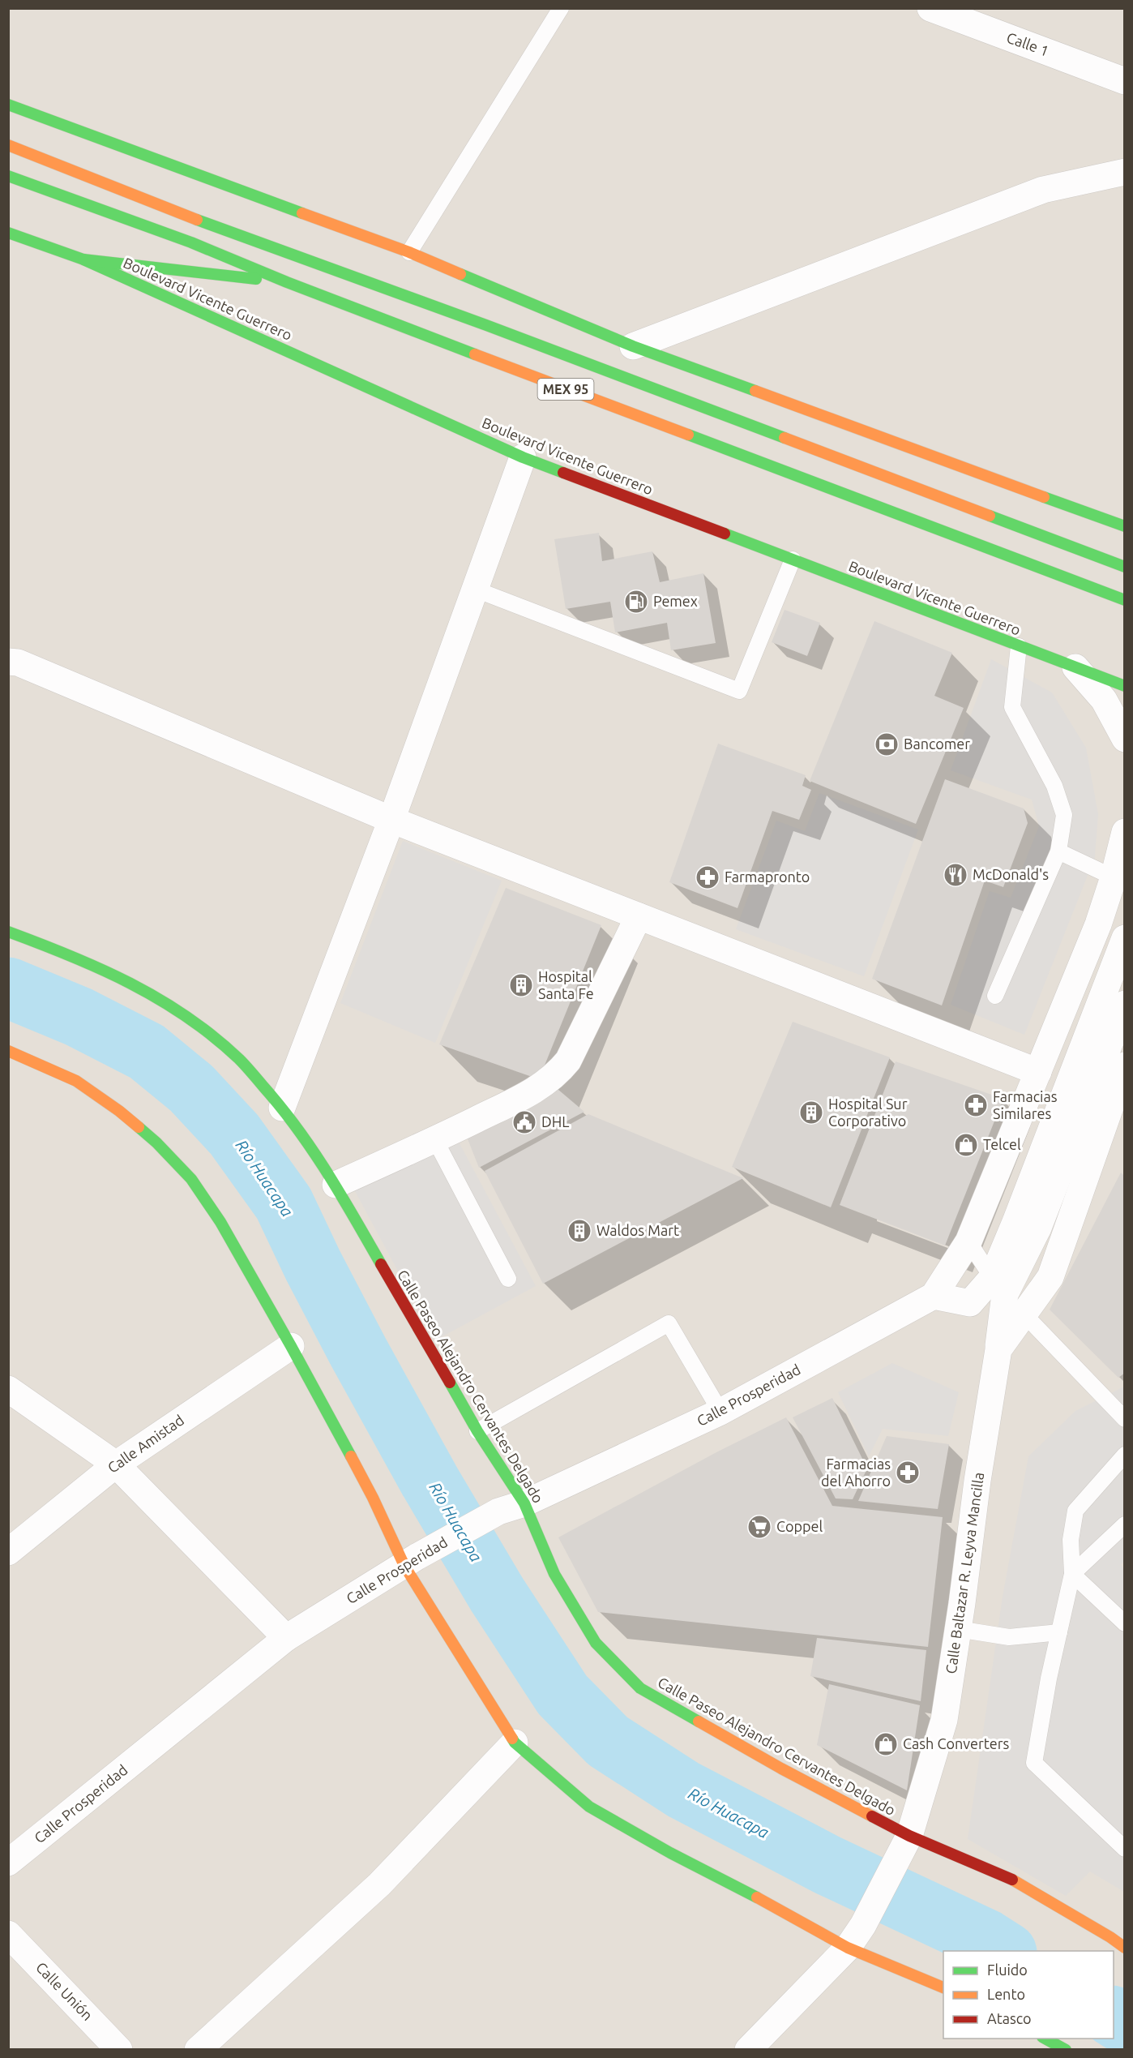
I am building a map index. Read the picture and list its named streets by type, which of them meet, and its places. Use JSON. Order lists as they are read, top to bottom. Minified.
{"streets":{"main road":["Boulevard Vicente Guerrero","MEX 95","Calle Paseo Alejandro Cervantes Delgado"],"street":["Calle 1","Calle Prosperidad","Calle Amistad","Calle Baltazar R. Leyva Mancilla","Calle Unión"]},"crossings":[["Calle Paseo Alejandro Cervantes Delgado","Calle Prosperidad"],["Calle Paseo Alejandro Cervantes Delgado","Calle Baltazar R. Leyva Mancilla"]],"water":["Río Huacapa"],"places":{"fuel station":["Pemex"],"bank":["Bancomer"],"restaurant":["McDonald's"],"pharmacy":["Farmapronto","Farmacias Similares","Farmacias del Ahorro"],"building":["Hospital Santa Fe","Hospital Sur Corporativo","Waldos Mart"],"public building":["DHL"],"shop":["Telcel","Cash Converters"],"supermarket":["Coppel"]},"legend":["Fluido","Lento","Atasco"]}
